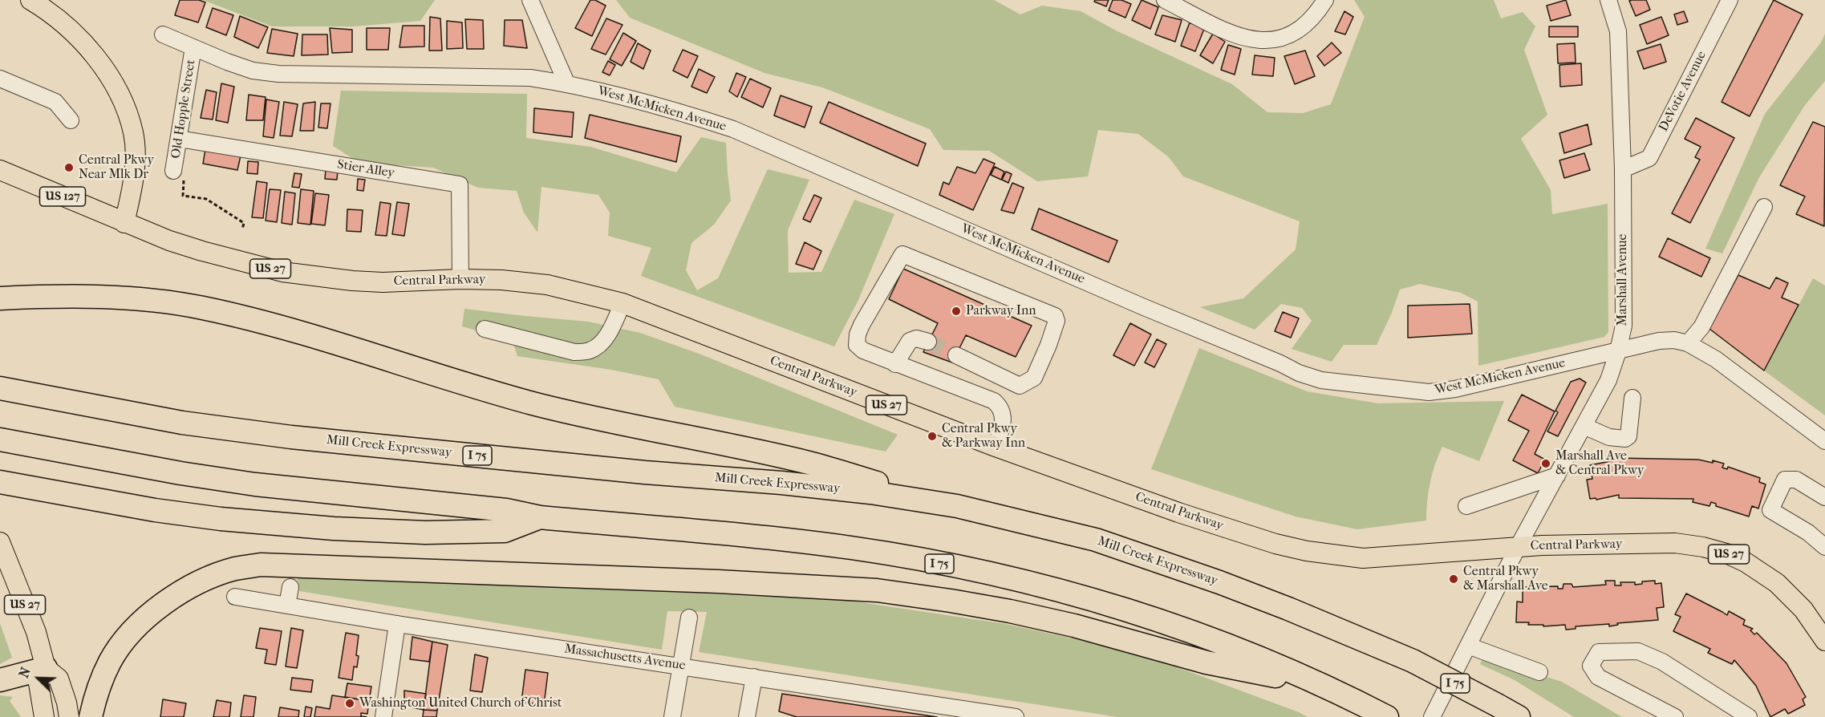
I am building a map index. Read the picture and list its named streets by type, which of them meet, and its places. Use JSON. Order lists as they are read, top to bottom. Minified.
{"streets":{"highway":["Mill Creek Expressway","I 75"],"main road":["US 127","US 27","Central Parkway"],"street":["DeVotie Avenue","Old Hopple Street","West McMicken Avenue","Stier Alley","Marshall Avenue","Massachusetts Avenue"]},"crossings":[["DeVotie Avenue","Marshall Avenue"],["Old Hopple Street","West McMicken Avenue"],["Old Hopple Street","Stier Alley"],["West McMicken Avenue","Marshall Avenue"],["Stier Alley","Central Parkway"],["Marshall Avenue","Central Parkway"]],"places":["Central Pkwy Near Mlk Dr","Parkway Inn","Central Pkwy & Parkway Inn","Marshall Ave & Central Pkwy","Central Pkwy & Marshall Ave","Washington United Church of Christ"],"north":"top left"}
